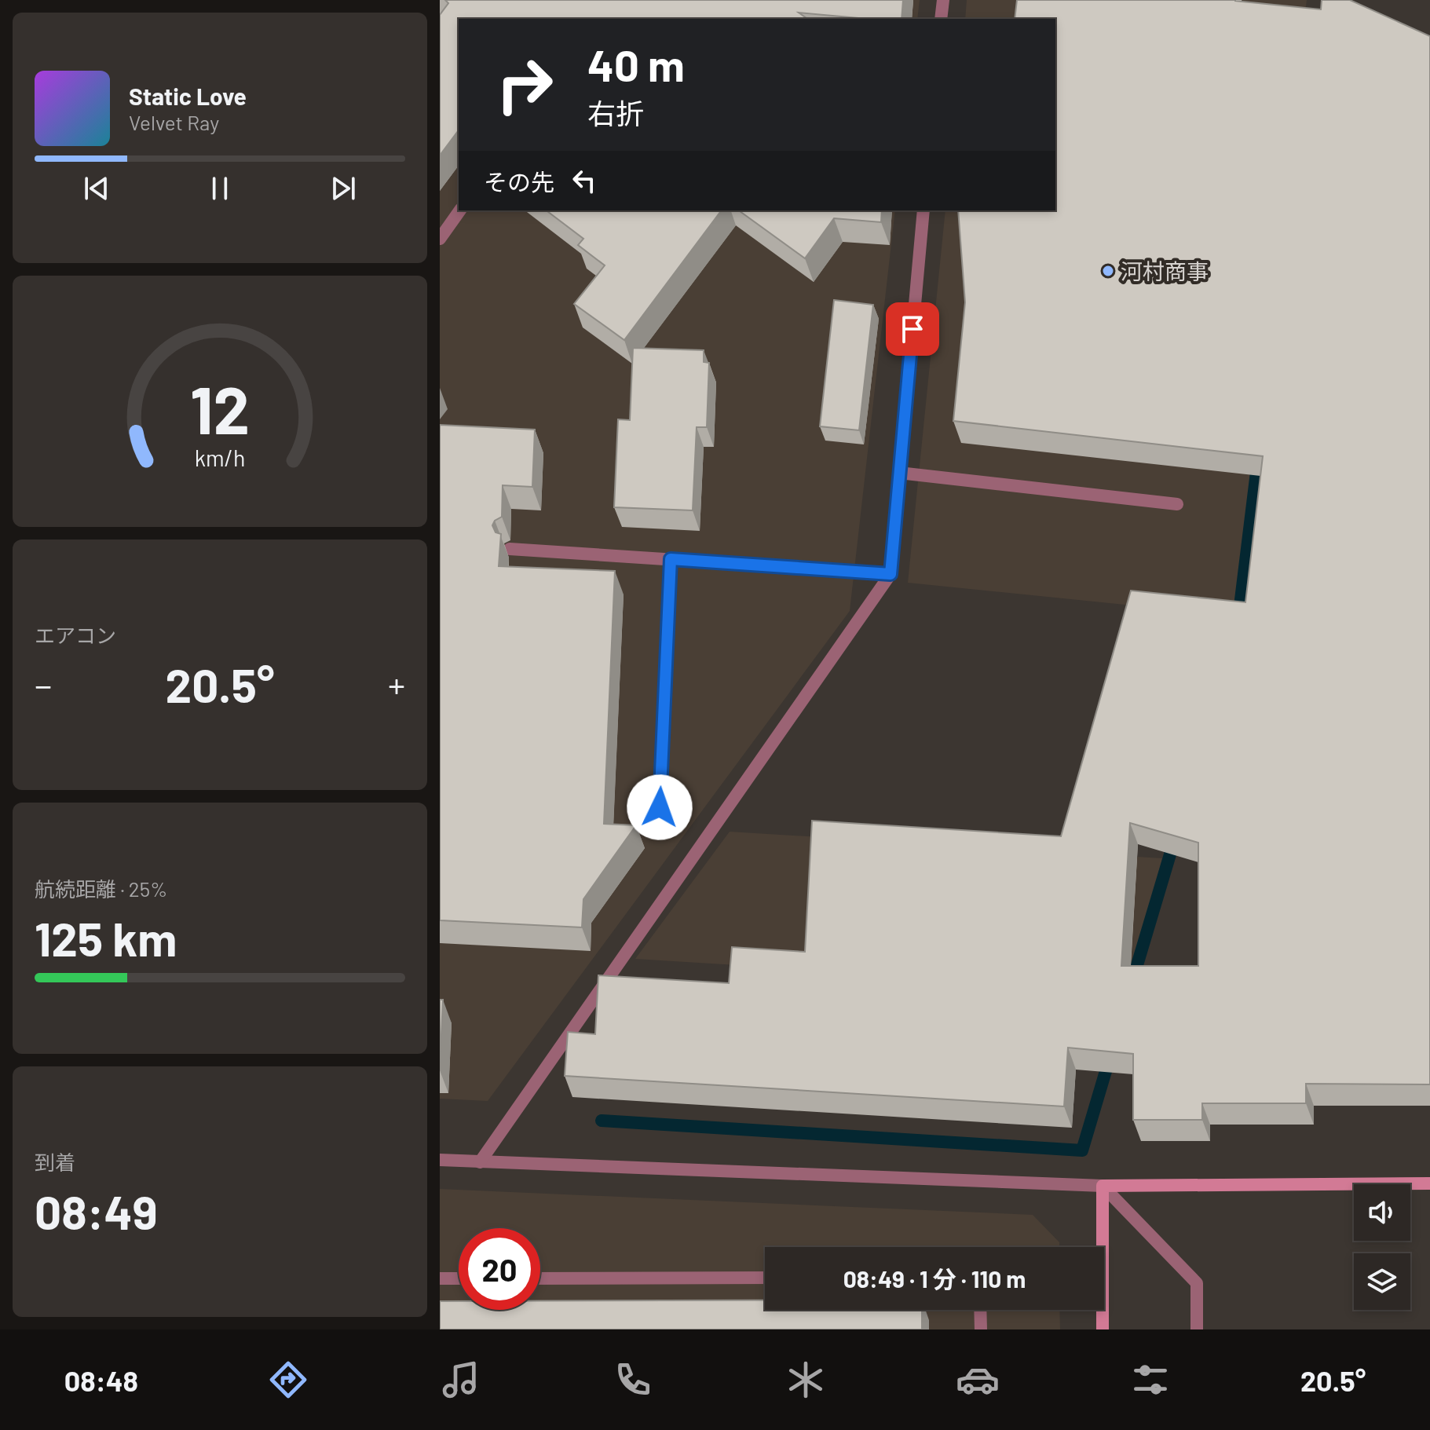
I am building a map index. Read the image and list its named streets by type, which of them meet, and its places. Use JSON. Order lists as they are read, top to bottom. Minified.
{"places":["河村商事"],"page":{"turn":["40 m","右折"],"song":["Static Love","Velvet Ray"],"then":"その先","tile":["エアコン",["航続距離 · 25%","125 km"],["到着","08:49"]],"heat":["−","20.5°","+"],"limit":"20","trip":"08:49 · 1 分 · 110 m","tabs":["08:48","20.5°"],"gauge":["12","km/h"]}}
